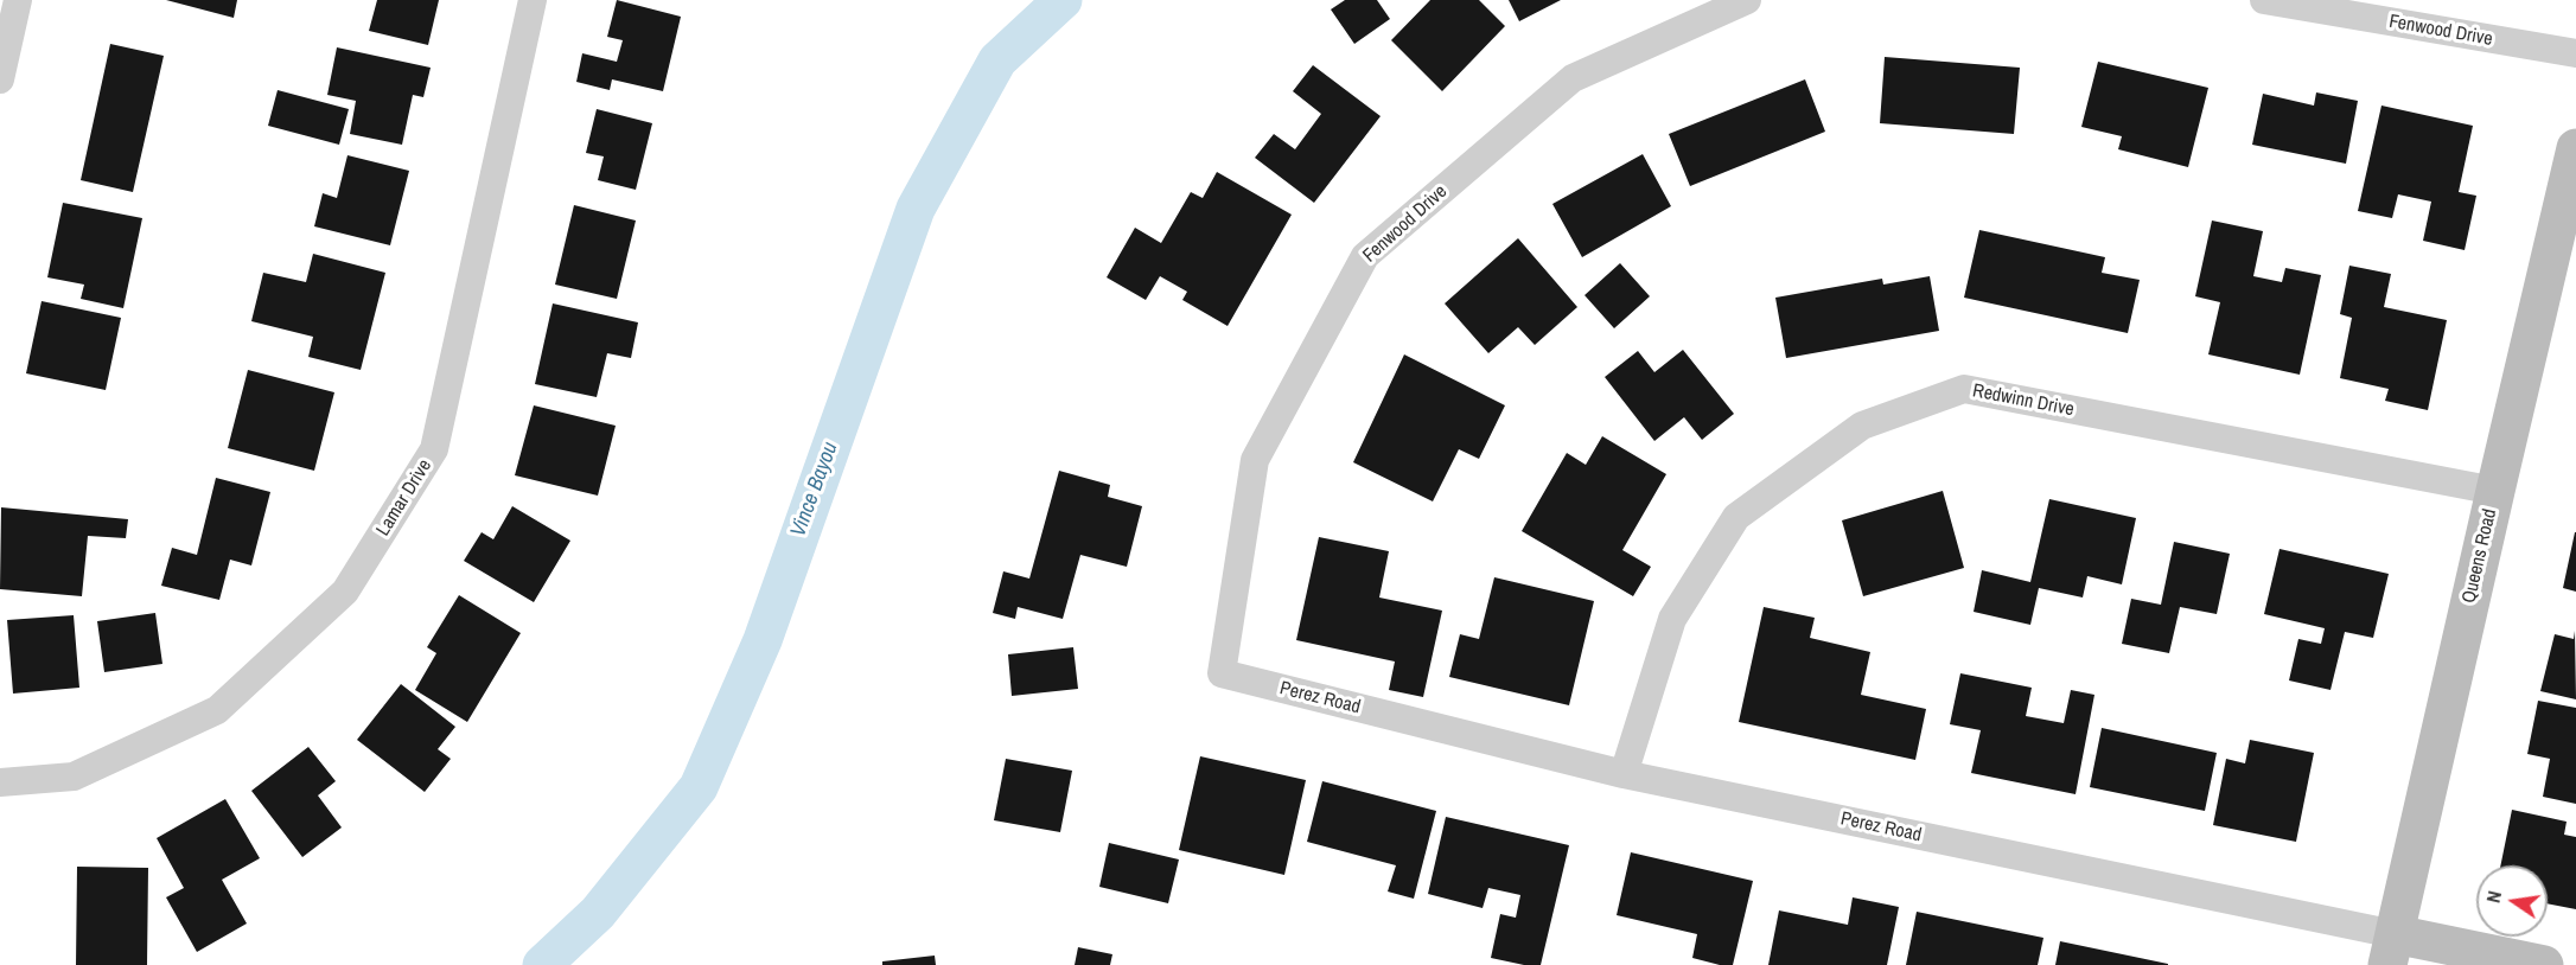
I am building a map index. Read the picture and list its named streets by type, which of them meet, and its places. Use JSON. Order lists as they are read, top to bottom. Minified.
{"streets":{"street":["Fenwood Drive","Redwinn Drive","Lamar Drive","Queens Road","Perez Road"]},"crossings":[["Fenwood Drive","Perez Road"],["Redwinn Drive","Queens Road"],["Redwinn Drive","Perez Road"],["Queens Road","Perez Road"]],"water":["Vince Bayou"],"north":"left"}
